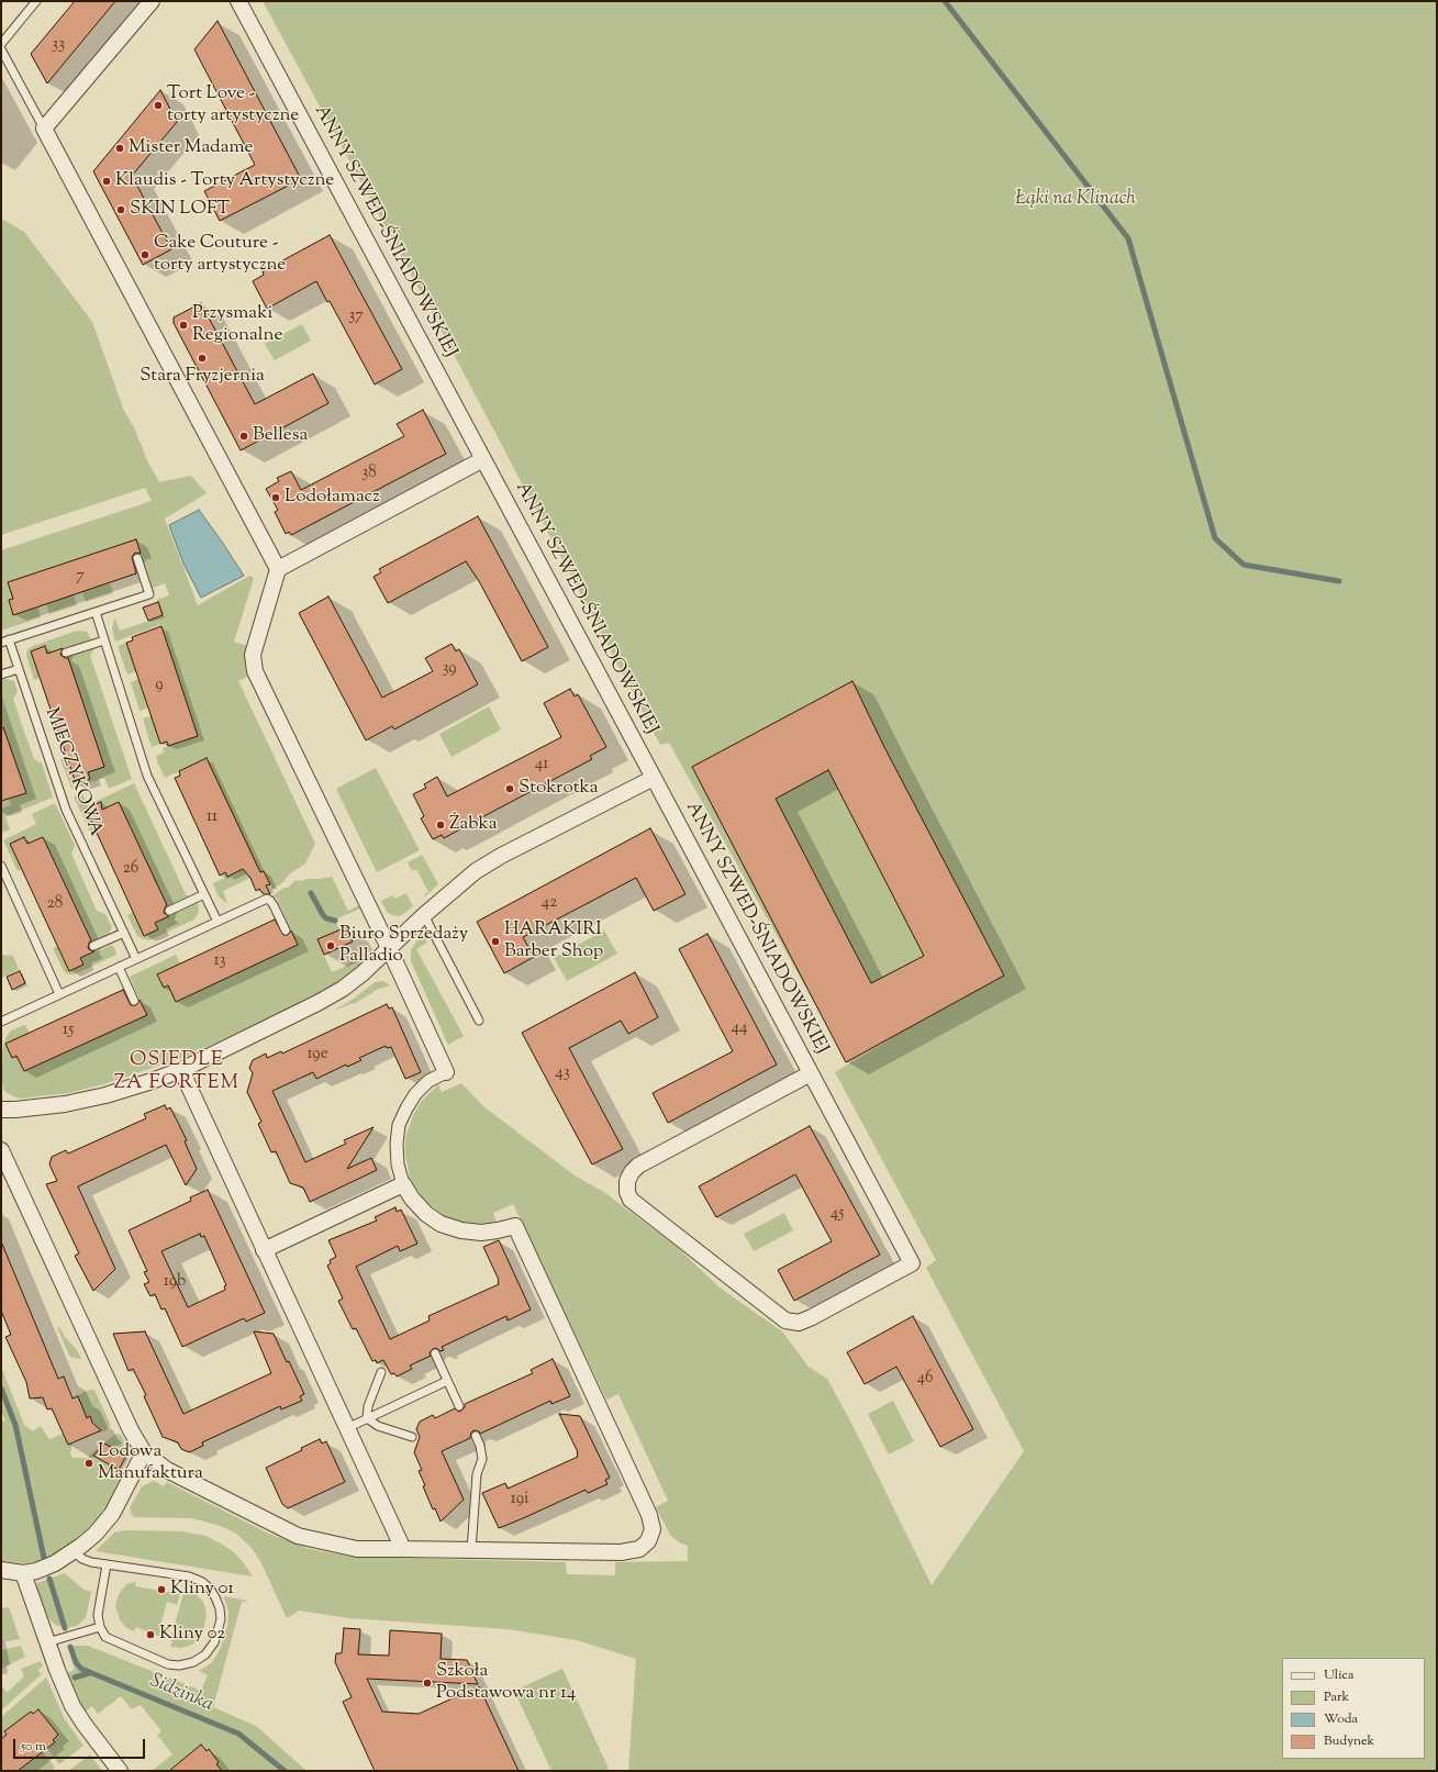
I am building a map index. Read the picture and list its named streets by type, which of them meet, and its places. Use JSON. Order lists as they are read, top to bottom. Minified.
{"streets":{"street":["ANNY SZWED-ŚNIADOWSKIEJ"],"lane":["MIECZYKOWA"]},"districts":["OSIEDLE ZA FORTEM"],"water":["Sidzinka"],"parks":["Łąki na Klinach"],"places":["Tort Love - torty artystyczne","Mister Madame","Klaudis - Torty Artystyczne","SKIN LOFT","Cake Couture - torty artystyczne","Przysmaki Regionalne","Stara Fryzjernia","Bellesa","Lodołamacz","Stokrotka","Żabka","HARAKIRI Barber Shop","Biuro Sprzedaży Palladio","Lodowa Manufaktura","Kliny 01","Kliny 02","Szkoła Podstawowa nr 14"],"house_numbers":["33","37","38","7","39","9","41","11","26","42","28","13","44","15","19e","43","45","19b","46","19i"],"legend":["Ulica","Park","Woda","Budynek"],"scale_bar":"50 m"}
